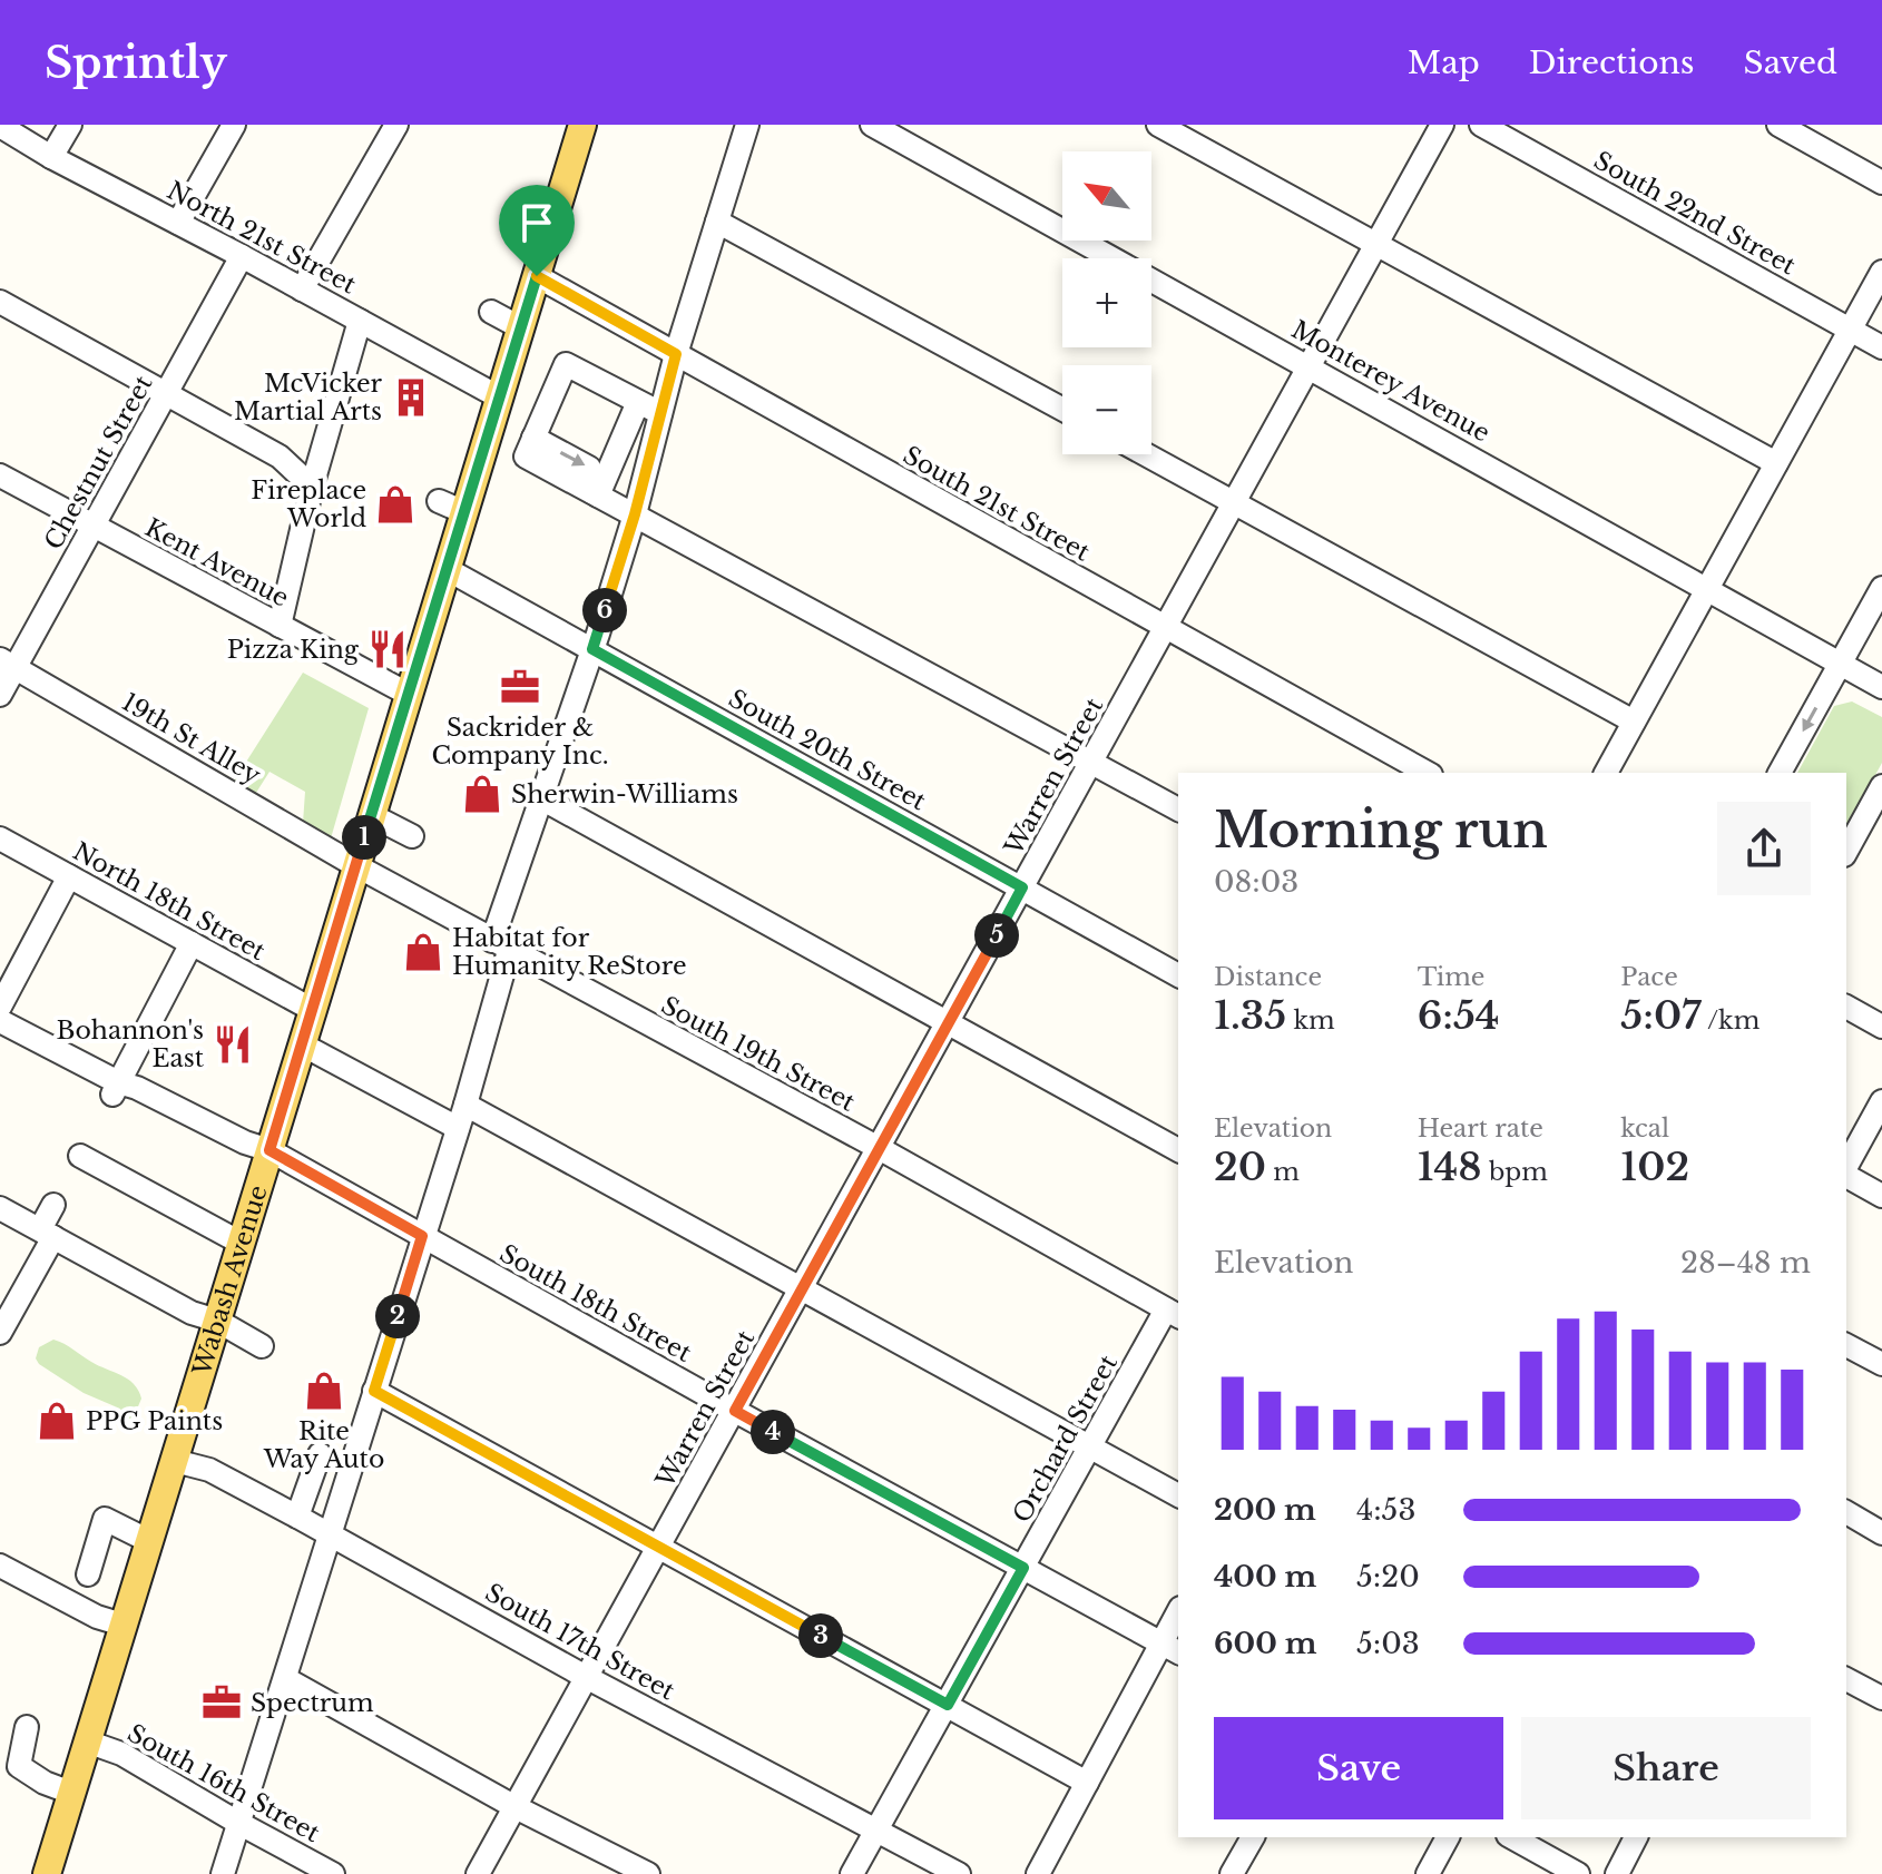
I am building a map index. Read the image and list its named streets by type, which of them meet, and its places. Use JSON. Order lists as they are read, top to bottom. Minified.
{"streets":{"main road":["Wabash Avenue"],"street":["South 22nd Street","North 21st Street","Monterey Avenue","Chestnut Street","South 21st Street","Kent Avenue","19th St Alley","South 20th Street","Warren Street","North 18th Street","South 19th Street","South 18th Street","Orchard Street","South 17th Street","South 16th Street"]},"crossings":[["North 21st Street","Chestnut Street"],["North 21st Street","Wabash Avenue"],["Monterey Avenue","Warren Street"],["Chestnut Street","Kent Avenue"],["Chestnut Street","19th St Alley"],["South 21st Street","Warren Street"],["South 21st Street","Wabash Avenue"],["Kent Avenue","Wabash Avenue"],["19th St Alley","South 19th Street"],["19th St Alley","Wabash Avenue"],["South 20th Street","Warren Street"],["South 20th Street","Wabash Avenue"],["Warren Street","South 19th Street"],["Warren Street","South 18th Street"],["Warren Street","South 17th Street"],["North 18th Street","Wabash Avenue"],["South 19th Street","Wabash Avenue"],["South 19th Street","Orchard Street"],["Wabash Avenue","South 18th Street"],["Wabash Avenue","South 17th Street"],["Wabash Avenue","South 16th Street"],["South 18th Street","Orchard Street"],["Orchard Street","South 17th Street"]],"places":{"building":["McVicker Martial Arts"],"shop":["Fireplace World","Sherwin-Williams","Habitat for Humanity ReStore","Rite Way Auto","PPG Paints"],"restaurant":["Pizza King","Bohannon's East"],"office":["Sackrider & Company Inc.","Spectrum"]},"north":"top left","page":{"header":"Sprintly","nav":["Map","Directions","Saved"],"map_buttons":["+","−"],"pins":["6","1","5","2","4","3"],"heading":["Morning run","08:03"],"stats":[["Distance","1.35 km"],["Time","6:54"],["Pace","5:07 /km"],["Elevation","20 m"],["Heart rate","148 bpm"],["kcal","102"]],"chart":["Elevation","28–48 m"],"list":[{"name":"200 m","note":"4:53"},{"name":"400 m","note":"5:20"},{"name":"600 m","note":"5:03"}],"buttons":["Save","Share"]}}
